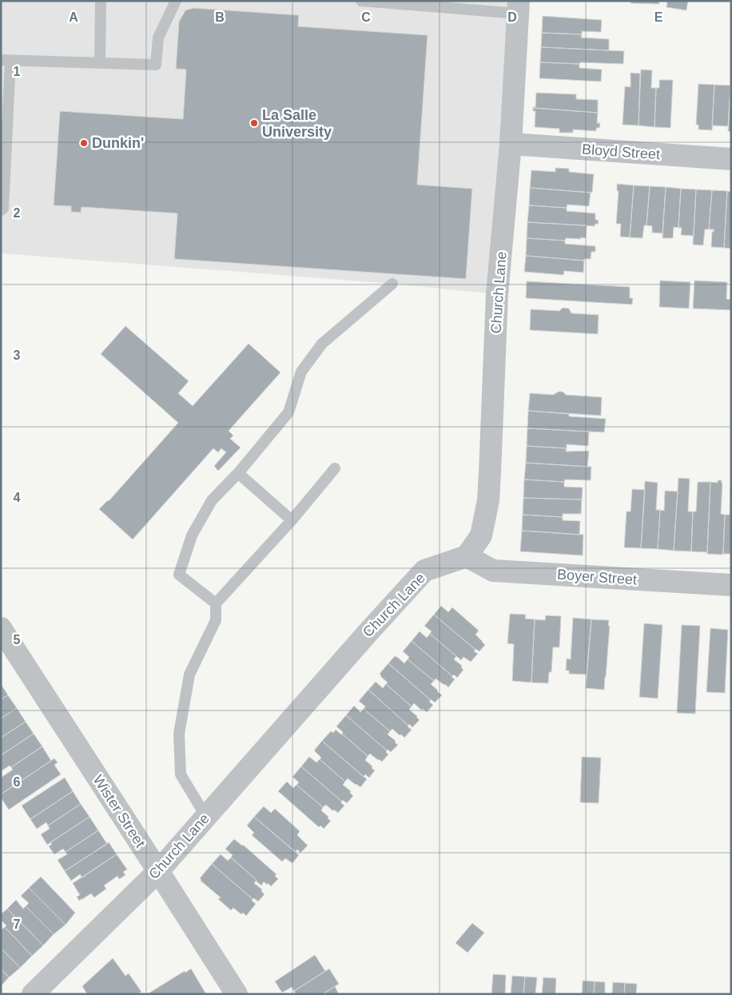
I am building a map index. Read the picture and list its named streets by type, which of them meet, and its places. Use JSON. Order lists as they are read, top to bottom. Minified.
{"streets":{"street":["Bloyd Street","Church Lane","Boyer Street","Wister Street"]},"crossings":[["Bloyd Street","Church Lane"],["Church Lane","Boyer Street"],["Church Lane","Wister Street"]],"places":["La Salle University","Dunkin'"],"grid":{"columns":["A","B","C","D","E"],"rows":["1","2","3","4","5","6","7"]}}
